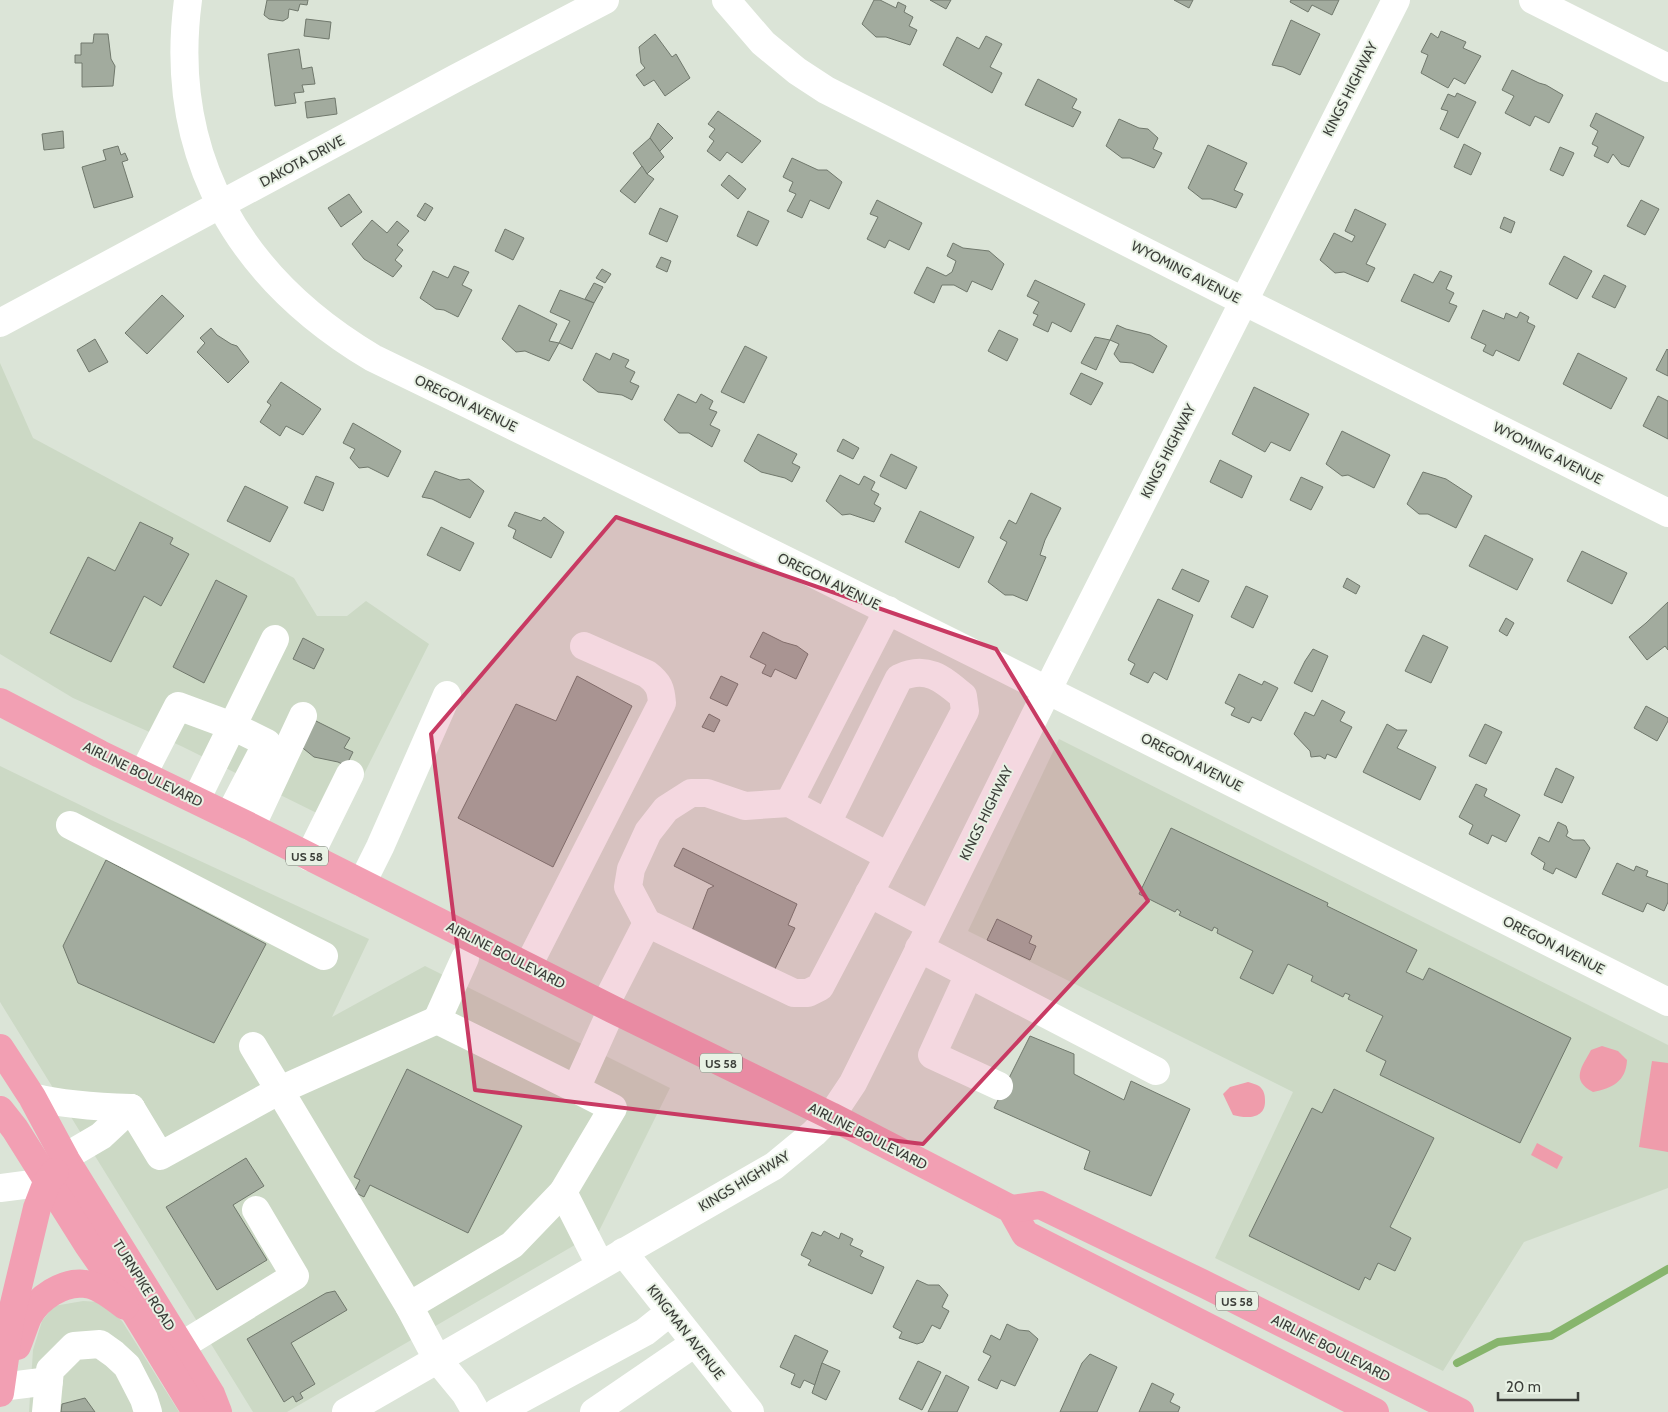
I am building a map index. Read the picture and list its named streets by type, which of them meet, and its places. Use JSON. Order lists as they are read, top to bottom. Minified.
{"streets":{"main road":["AIRLINE BOULEVARD","US 58","TURNPIKE ROAD"],"street":["KINGS HIGHWAY","DAKOTA DRIVE","WYOMING AVENUE","OREGON AVENUE","KINGMAN AVENUE"]},"crossings":[["KINGS HIGHWAY","WYOMING AVENUE"],["KINGS HIGHWAY","OREGON AVENUE"],["KINGS HIGHWAY","AIRLINE BOULEVARD"],["KINGS HIGHWAY","KINGMAN AVENUE"],["DAKOTA DRIVE","OREGON AVENUE"],["AIRLINE BOULEVARD","US 58"]],"scale_bar":"20 m"}
